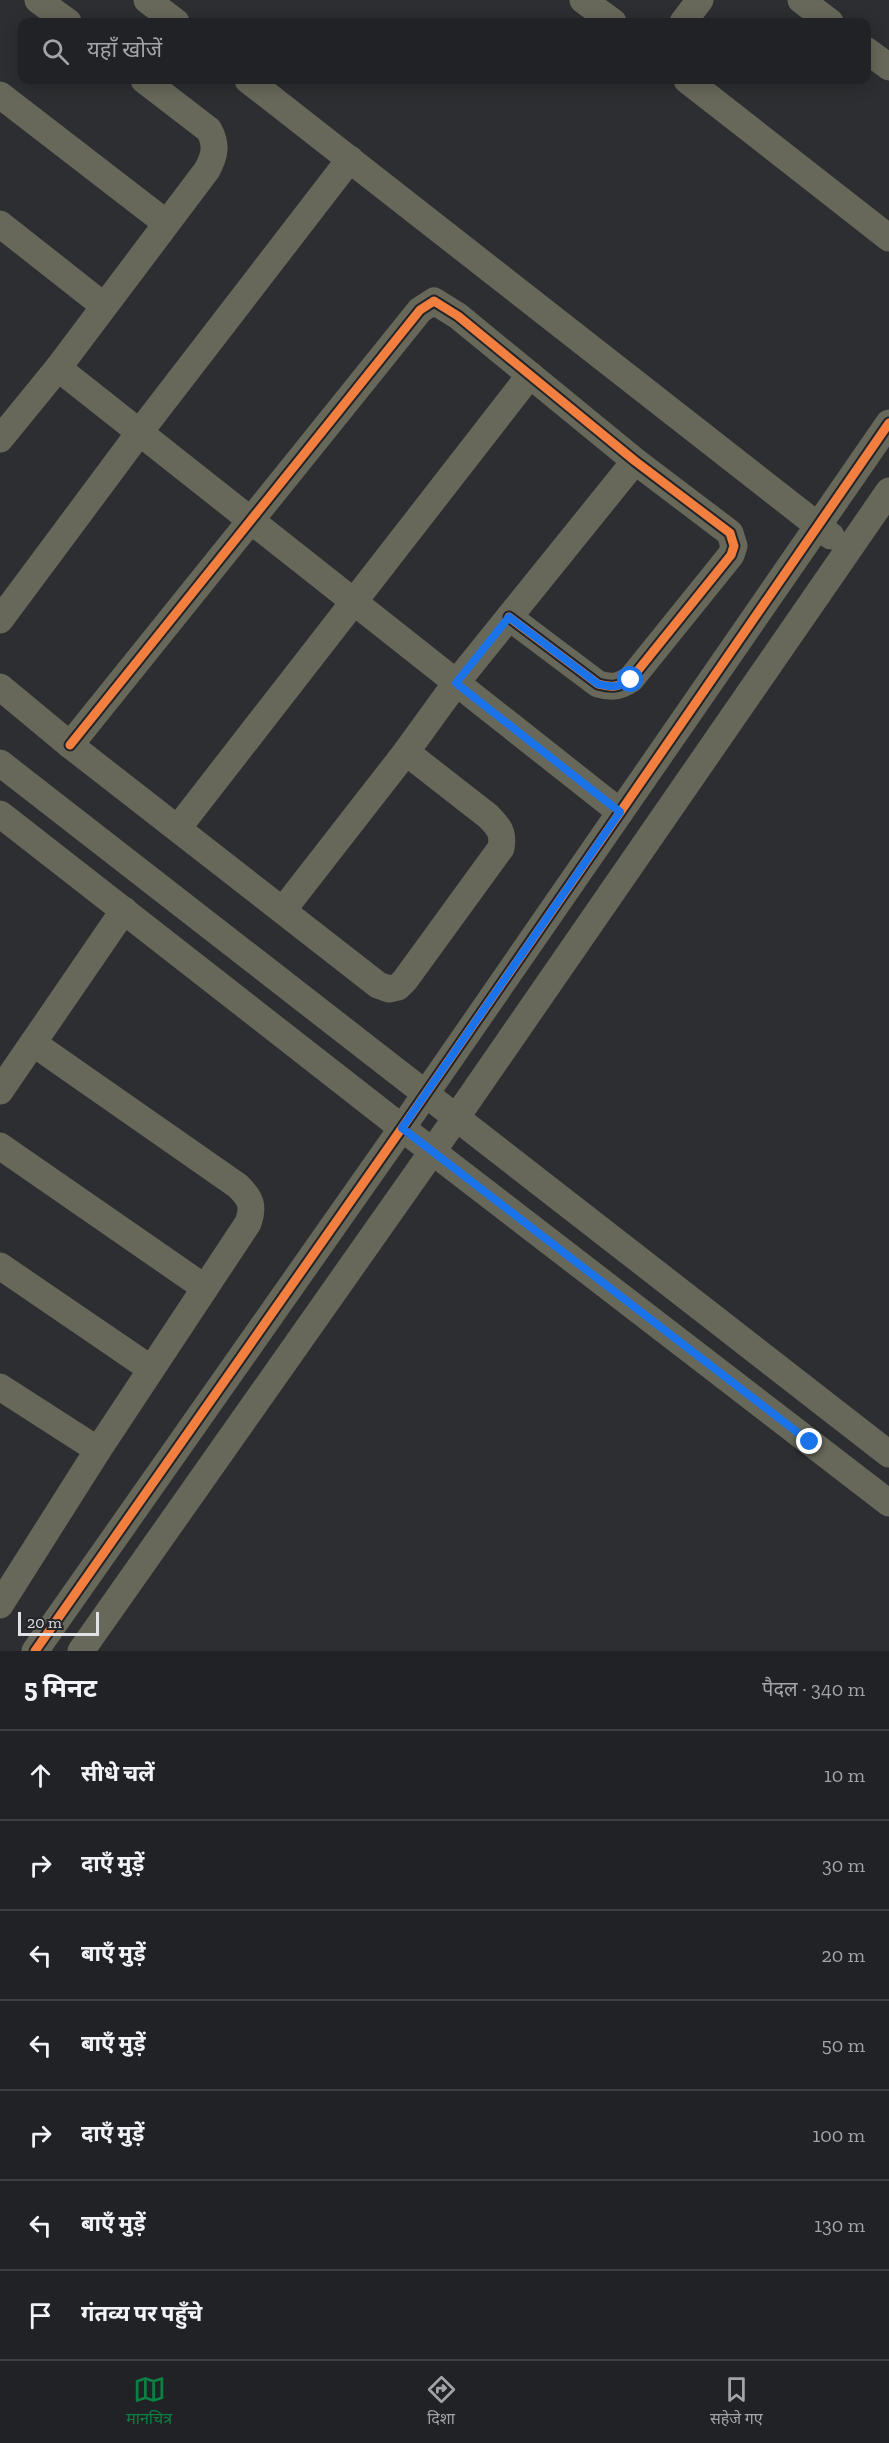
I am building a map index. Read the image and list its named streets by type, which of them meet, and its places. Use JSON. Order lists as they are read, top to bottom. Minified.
{"scale_bar":"20 m","page":{"search":"यहाँ खोजें","scale":"20 m","heading":["5 मिनट","पैदल · 340 m"],"list":[["सीधे चलें","10 m"],["दाएँ मुड़ें","30 m"],["बाएँ मुड़ें","20 m"],["बाएँ मुड़ें","50 m"],["दाएँ मुड़ें","100 m"],["बाएँ मुड़ें","130 m"],"गंतव्य पर पहुँचे"],"nav":["मानचित्र","दिशा","सहेजे गए"]}}
